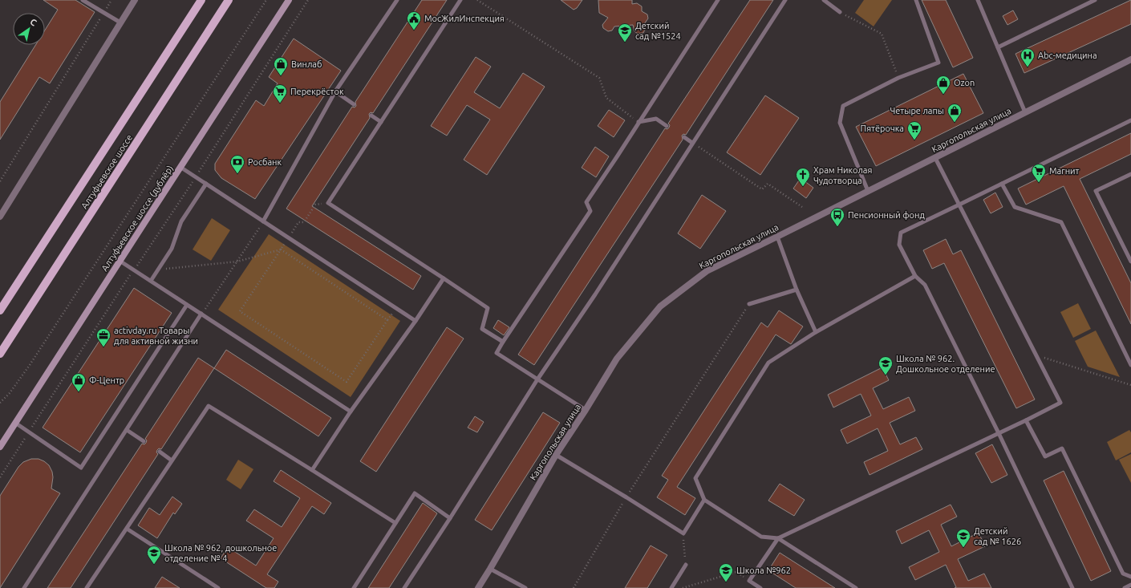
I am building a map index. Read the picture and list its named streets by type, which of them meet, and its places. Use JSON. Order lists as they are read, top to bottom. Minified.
{"streets":{"main road":["Алтуфьевское шоссе","Алтуфьевское шоссе (дублёр)"],"street":["Каргопольская улица"]},"places":{"public building":["МосЖилИнспекция"],"school or university":["Детский сад №1524","Школа № 962. Дошкольное отделение","Детский сад № 1626","Школа № 962, дошкольное отделение № 4","Школа №962"],"hospital":["Abc-медицина"],"shop":["Винлаб","Ozon","Четыре лапы","Ф-Центр"],"supermarket":["Перекрёсток","Пятёрочка","Магнит"],"bank":["Росбанк"],"church":["Храм Николая Чудотворца"],"bus stop":["Пенсионный фонд"],"office":["activday.ru Товары для активной жизни"]},"north":"top right"}
